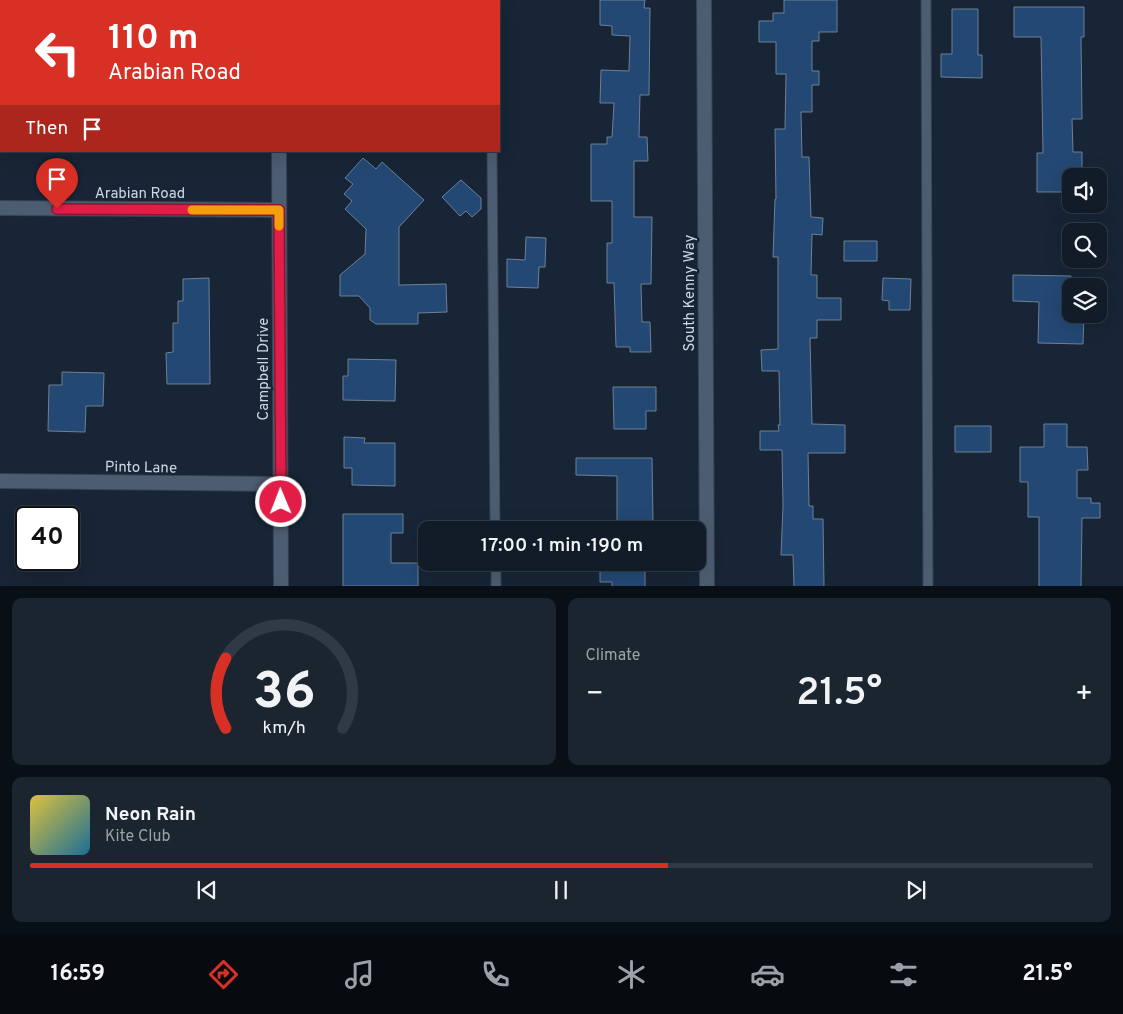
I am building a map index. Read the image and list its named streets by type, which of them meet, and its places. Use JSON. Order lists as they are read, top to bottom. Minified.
{"streets":{"street":["Arabian Road","South Kenny Way","Campbell Drive","Pinto Lane"]},"crossings":[["Arabian Road","Campbell Drive"],["Campbell Drive","Pinto Lane"]],"page":{"turn":["110 m","Arabian Road"],"then":"Then","limit":"40","trip":"17:00 · 1 min · 190 m","tile":"Climate","heat":["−","21.5°","+"],"song":["Neon Rain","Kite Club"],"tabs":["16:59","21.5°"],"gauge":["36","km/h"]}}
